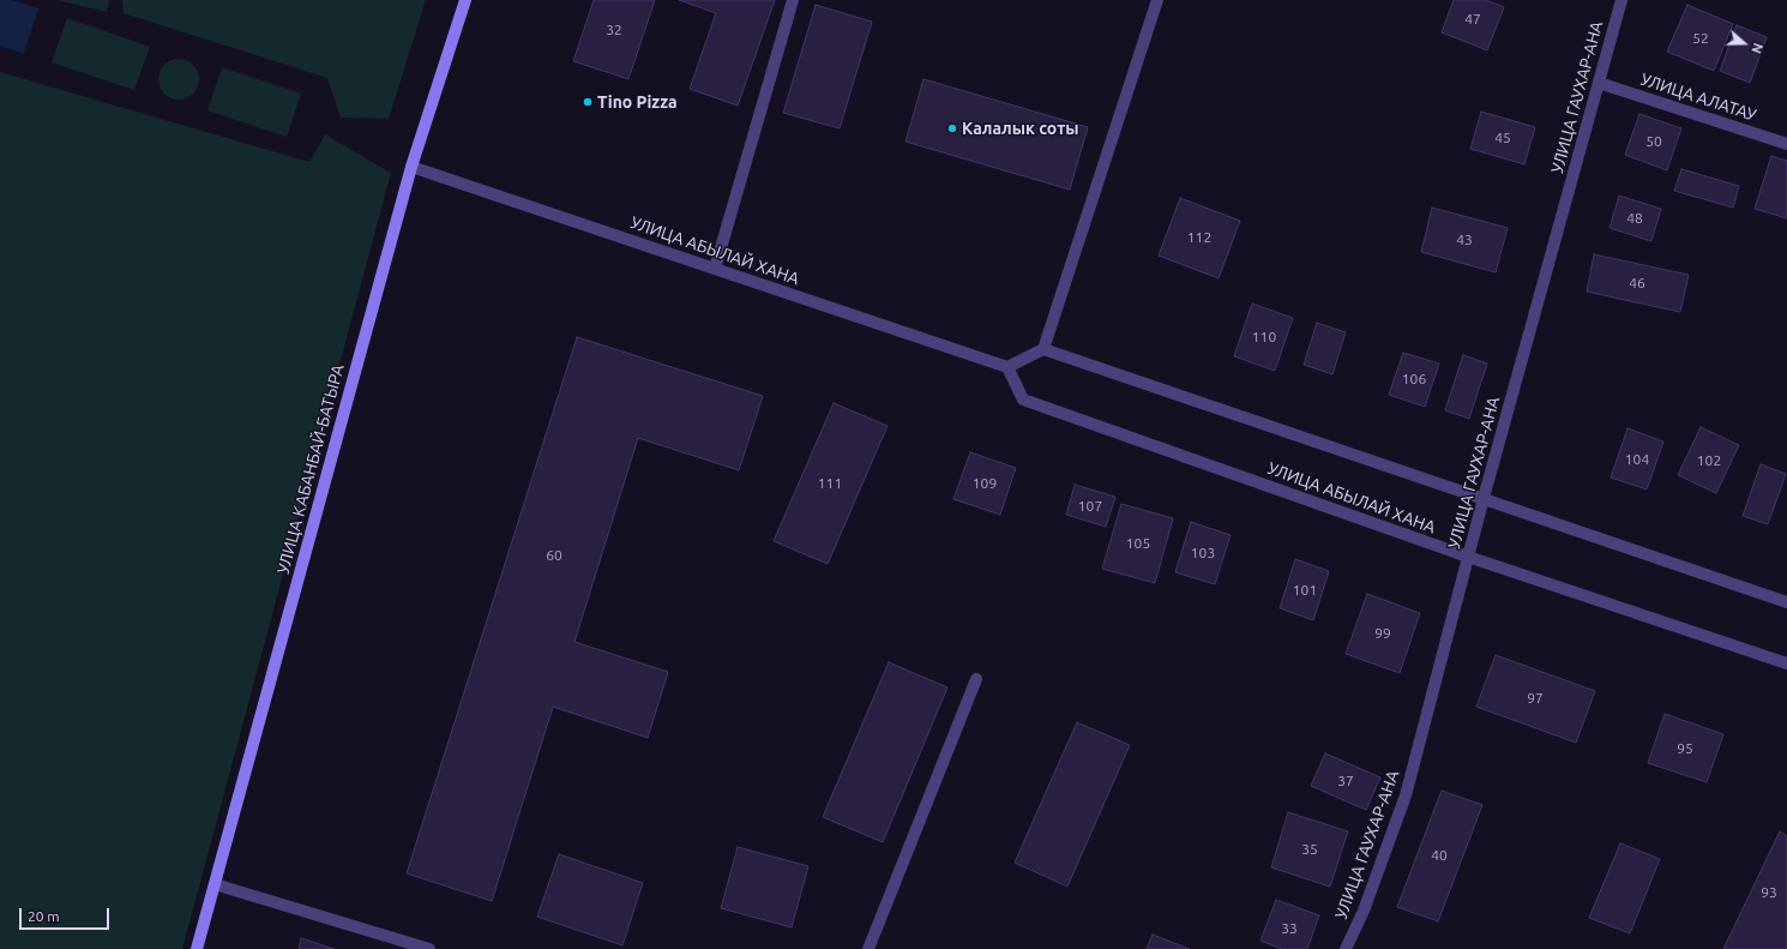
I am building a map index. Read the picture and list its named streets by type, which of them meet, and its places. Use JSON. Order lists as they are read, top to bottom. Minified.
{"streets":{"main road":["УЛИЦА КАБАНБАЙ-БАТЫРА"],"street":["УЛИЦА ГАУХАР-АНА","УЛИЦА АЛАТАУ","УЛИЦА АБЫЛАЙ ХАНА"]},"crossings":[["УЛИЦА ГАУХАР-АНА","УЛИЦА АЛАТАУ"],["УЛИЦА ГАУХАР-АНА","УЛИЦА АБЫЛАЙ ХАНА"],["УЛИЦА АБЫЛАЙ ХАНА","УЛИЦА КАБАНБАЙ-БАТЫРА"]],"places":["Tino Pizza","Калалык соты"],"house_numbers":["47","32","52","45","50","48","112","43","46","110","106","104","102","111","109","107","105","103","60","101","99","97","95","37","35","40","93","33"],"scale_bar":"20 m","north":"right"}
